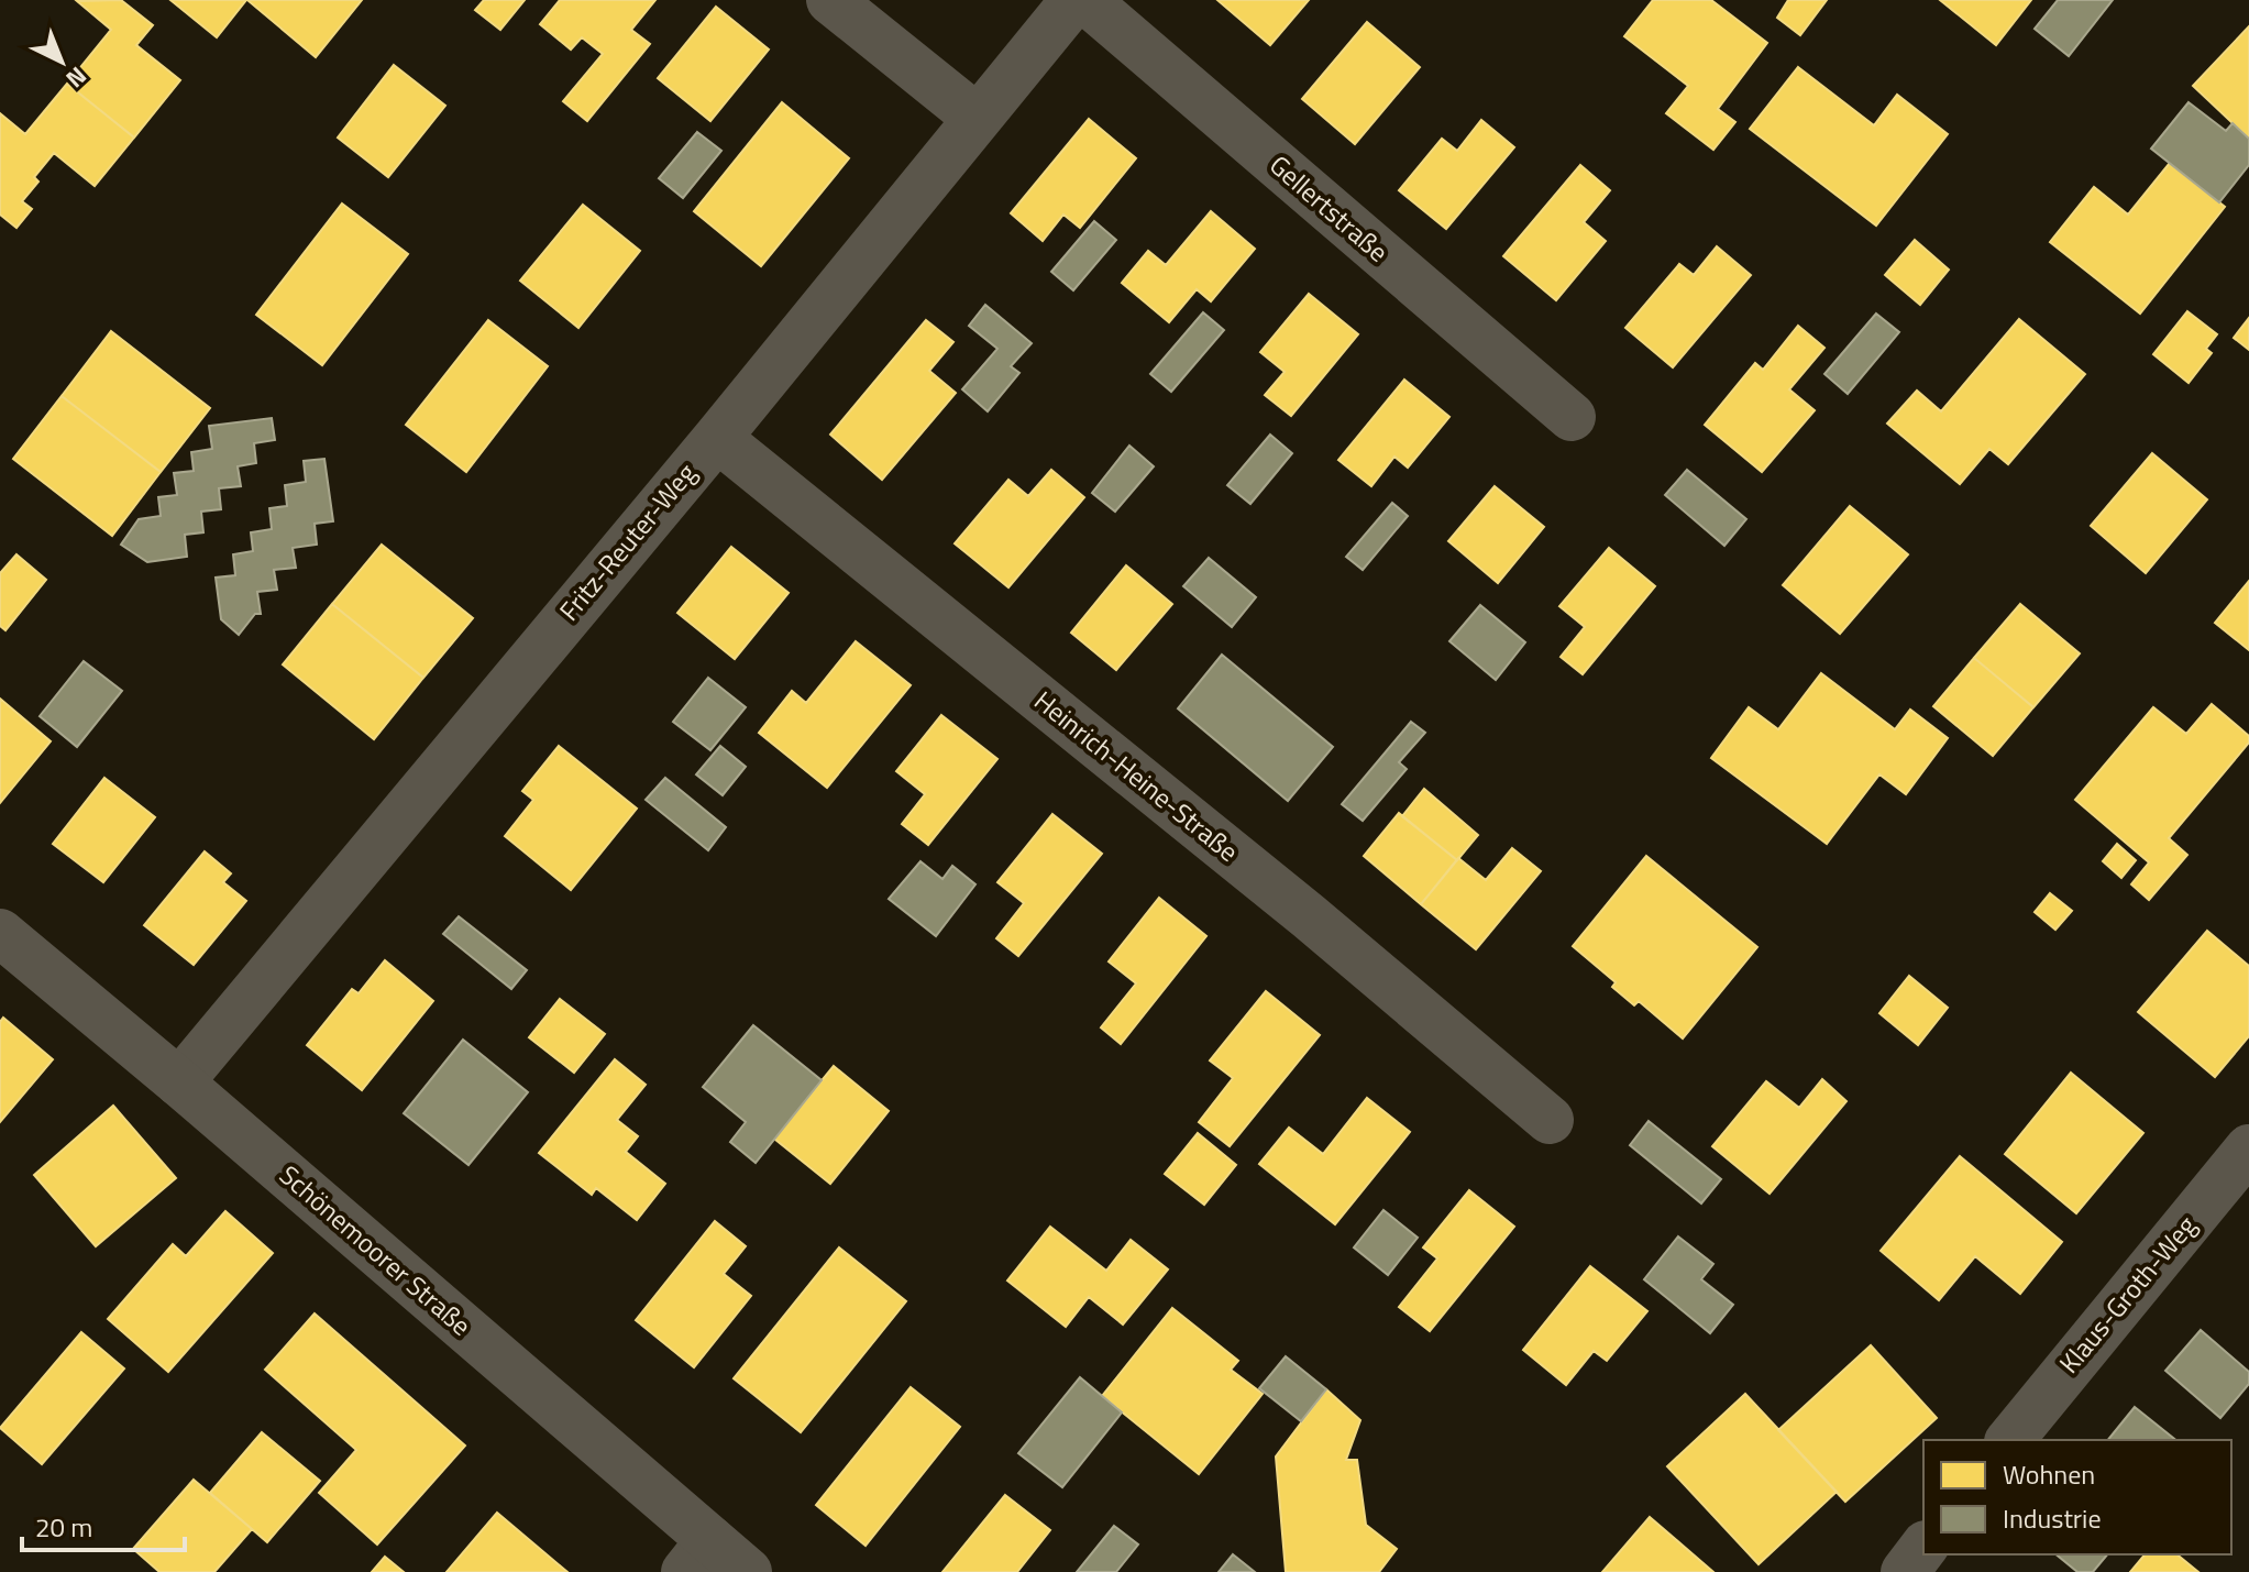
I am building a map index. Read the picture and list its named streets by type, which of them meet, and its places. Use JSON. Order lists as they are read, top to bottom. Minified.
{"streets":{"street":["Gellertstraße","Fritz-Reuter-Weg","Heinrich-Heine-Straße","Schönemoorer Straße","Klaus-Groth-Weg"]},"crossings":[["Fritz-Reuter-Weg","Heinrich-Heine-Straße"],["Fritz-Reuter-Weg","Schönemoorer Straße"]],"legend":["Wohnen","Industrie"],"scale_bar":"20 m","north":"bottom right"}
